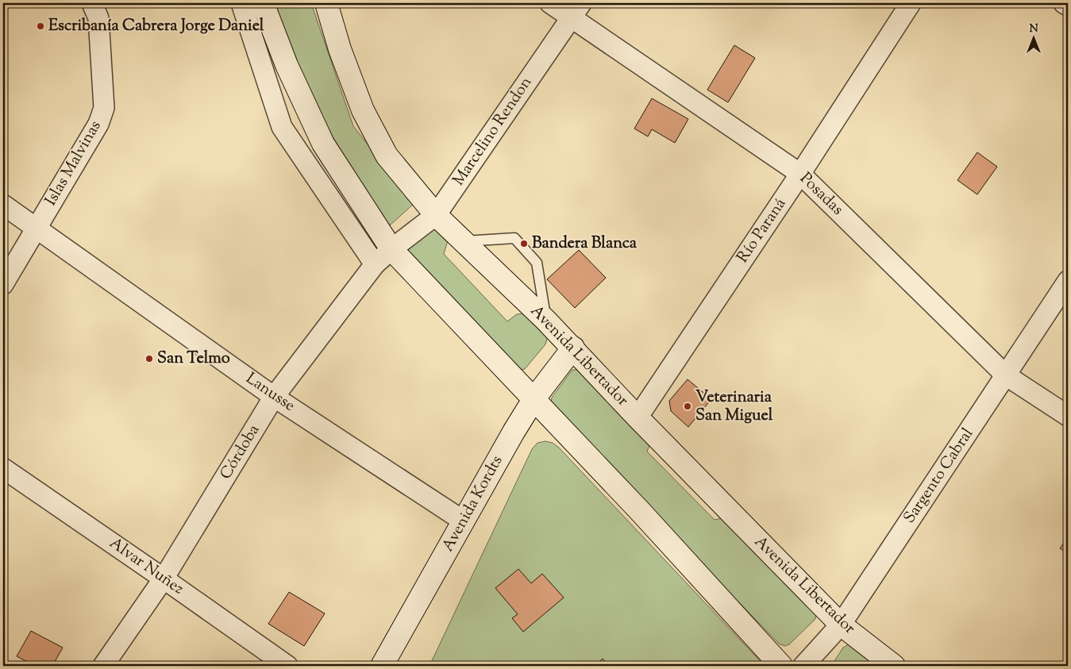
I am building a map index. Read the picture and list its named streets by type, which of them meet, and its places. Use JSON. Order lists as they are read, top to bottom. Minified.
{"streets":{"main road":["Avenida Libertador","Avenida Kordts"],"street":["Marcelino Rendon","Islas Malvinas","Posadas","Río Paraná","Lanusse","Córdoba","Sargento Cabral","Alvar Nuñez"]},"crossings":[["Marcelino Rendon","Posadas"],["Marcelino Rendon","Avenida Libertador"],["Marcelino Rendon","Córdoba"],["Islas Malvinas","Lanusse"],["Posadas","Río Paraná"],["Posadas","Sargento Cabral"],["Río Paraná","Avenida Libertador"],["Avenida Libertador","Sargento Cabral"],["Avenida Libertador","Avenida Kordts"],["Lanusse","Córdoba"],["Lanusse","Avenida Kordts"],["Córdoba","Alvar Nuñez"]],"places":["Escribanía Cabrera Jorge Daniel","Bandera Blanca","San Telmo","Veterinaria San Miguel"],"north":"top"}
